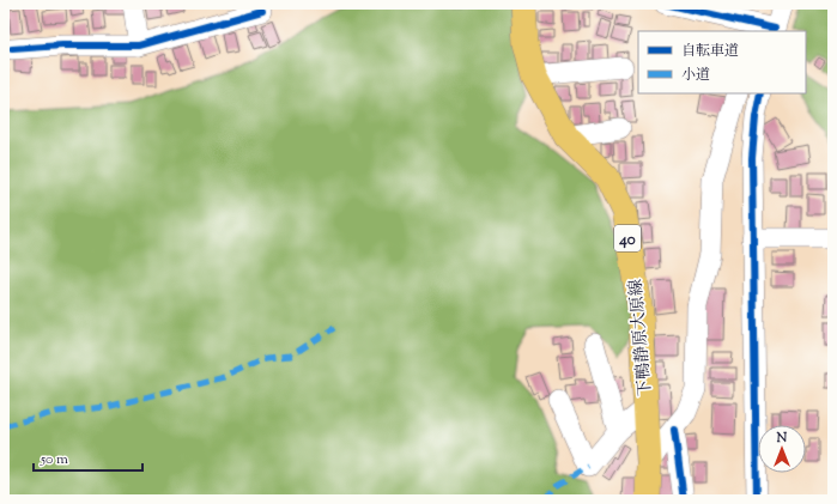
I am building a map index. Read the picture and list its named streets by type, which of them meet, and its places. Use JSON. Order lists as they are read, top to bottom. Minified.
{"streets":{"main road":["40","下鴨静原大原線"]},"legend":["自転車道","小道"],"scale_bar":"50 m","north":"top"}
